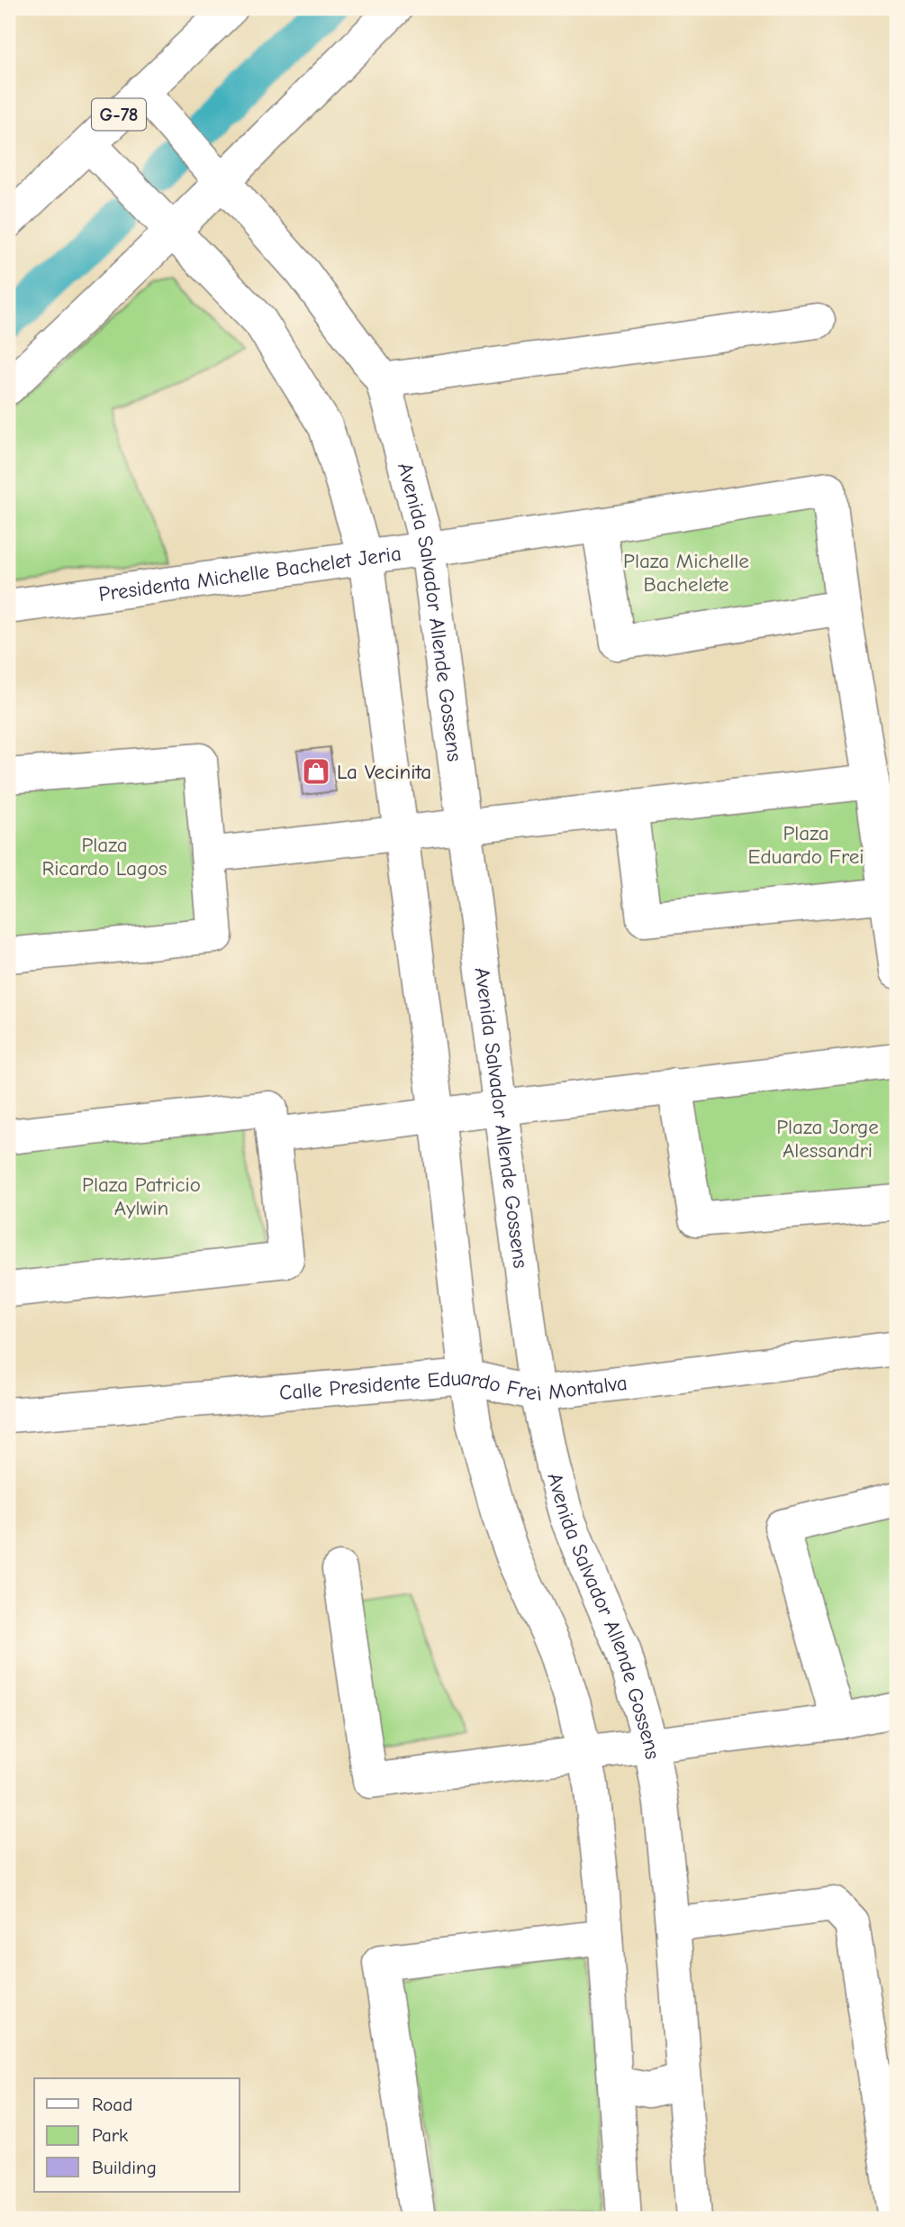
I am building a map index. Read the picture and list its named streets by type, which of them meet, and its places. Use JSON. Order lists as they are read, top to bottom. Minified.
{"streets":{"street":["G-78","Presidenta Michelle Bachelet Jeria","Avenida Salvador Allende Gossens","Calle Presidente Eduardo Frei Montalva"]},"crossings":[["G-78","Avenida Salvador Allende Gossens"],["Presidenta Michelle Bachelet Jeria","Avenida Salvador Allende Gossens"],["Avenida Salvador Allende Gossens","Calle Presidente Eduardo Frei Montalva"]],"parks":["Plaza Michelle Bachelete","Plaza Eduardo Frei","Plaza Ricardo Lagos","Plaza Jorge Alessandri","Plaza Patricio Aylwin"],"places":{"shop":["La Vecinita"]},"legend":["Road","Park","Building"]}
